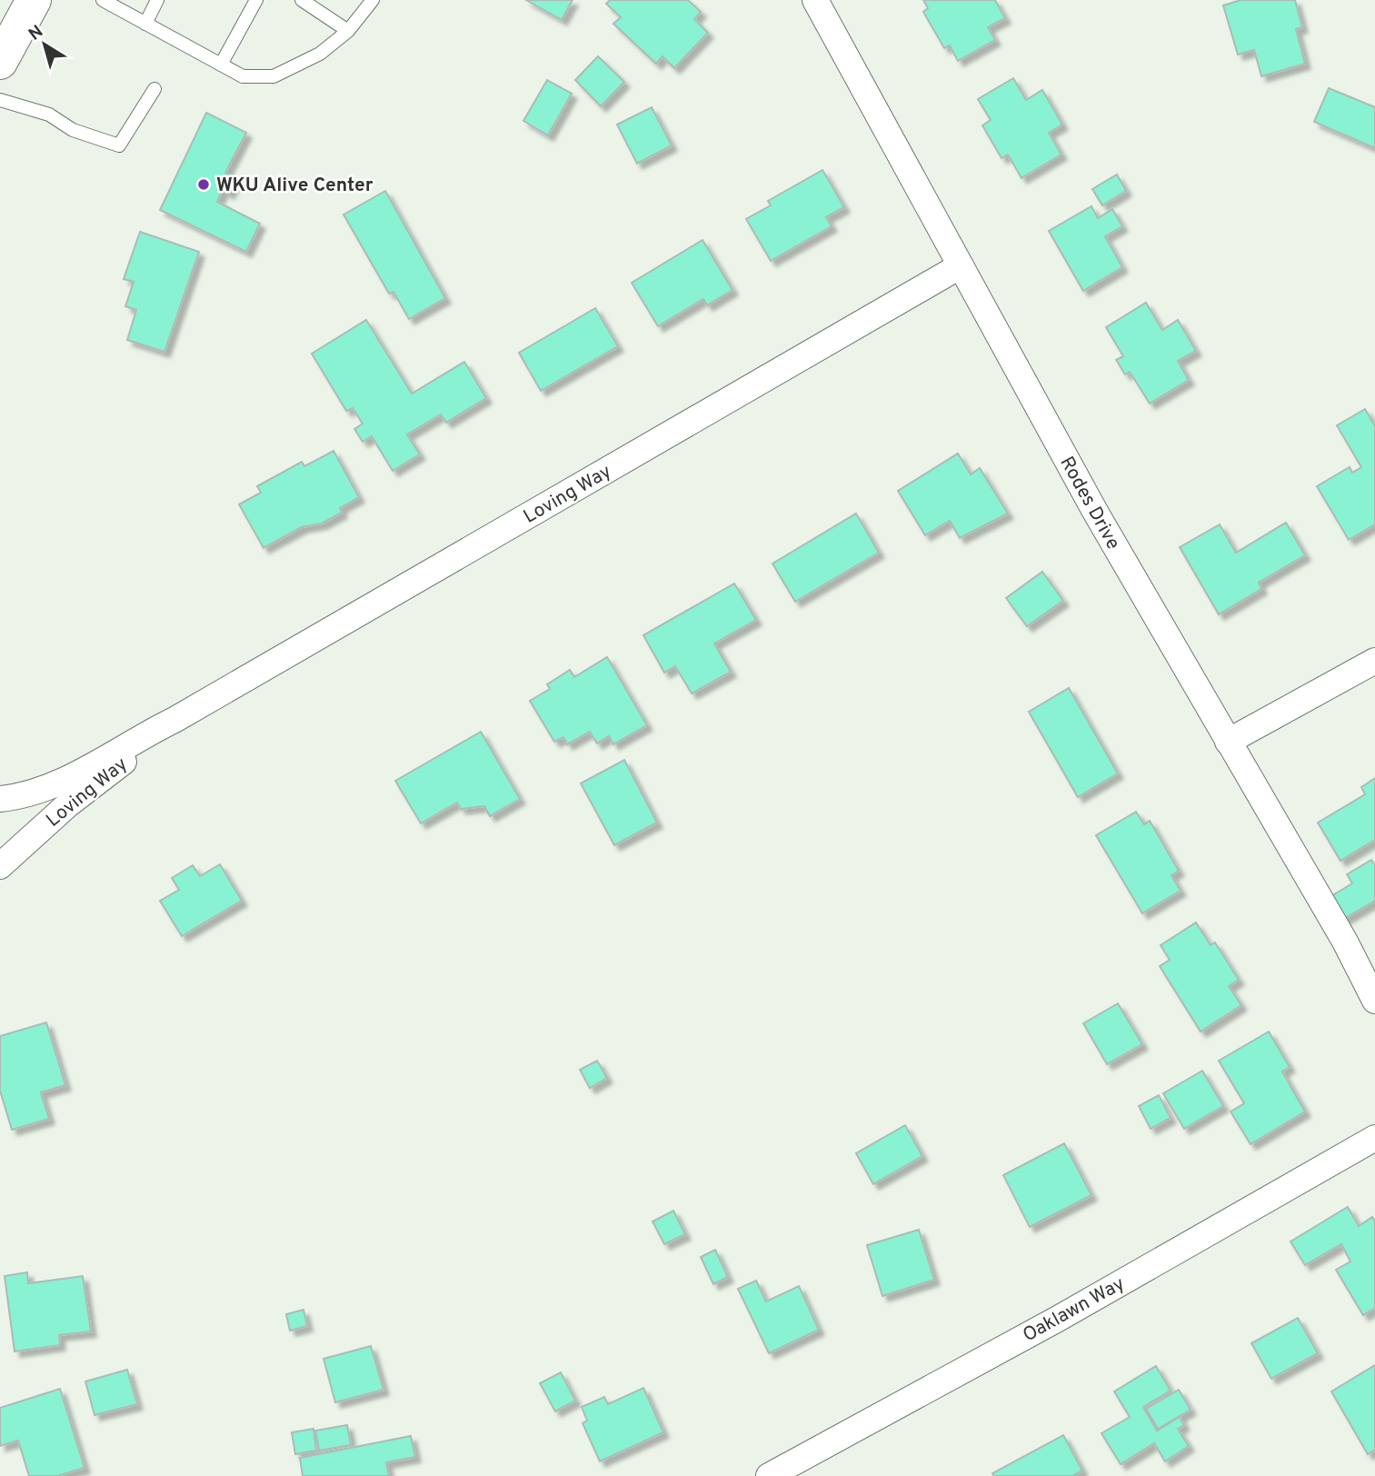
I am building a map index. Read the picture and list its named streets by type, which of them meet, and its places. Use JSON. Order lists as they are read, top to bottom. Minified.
{"streets":{"street":["Loving Way","Rodes Drive","Oaklawn Way"]},"crossings":[["Loving Way","Rodes Drive"]],"places":["WKU Alive Center"],"north":"top left"}
